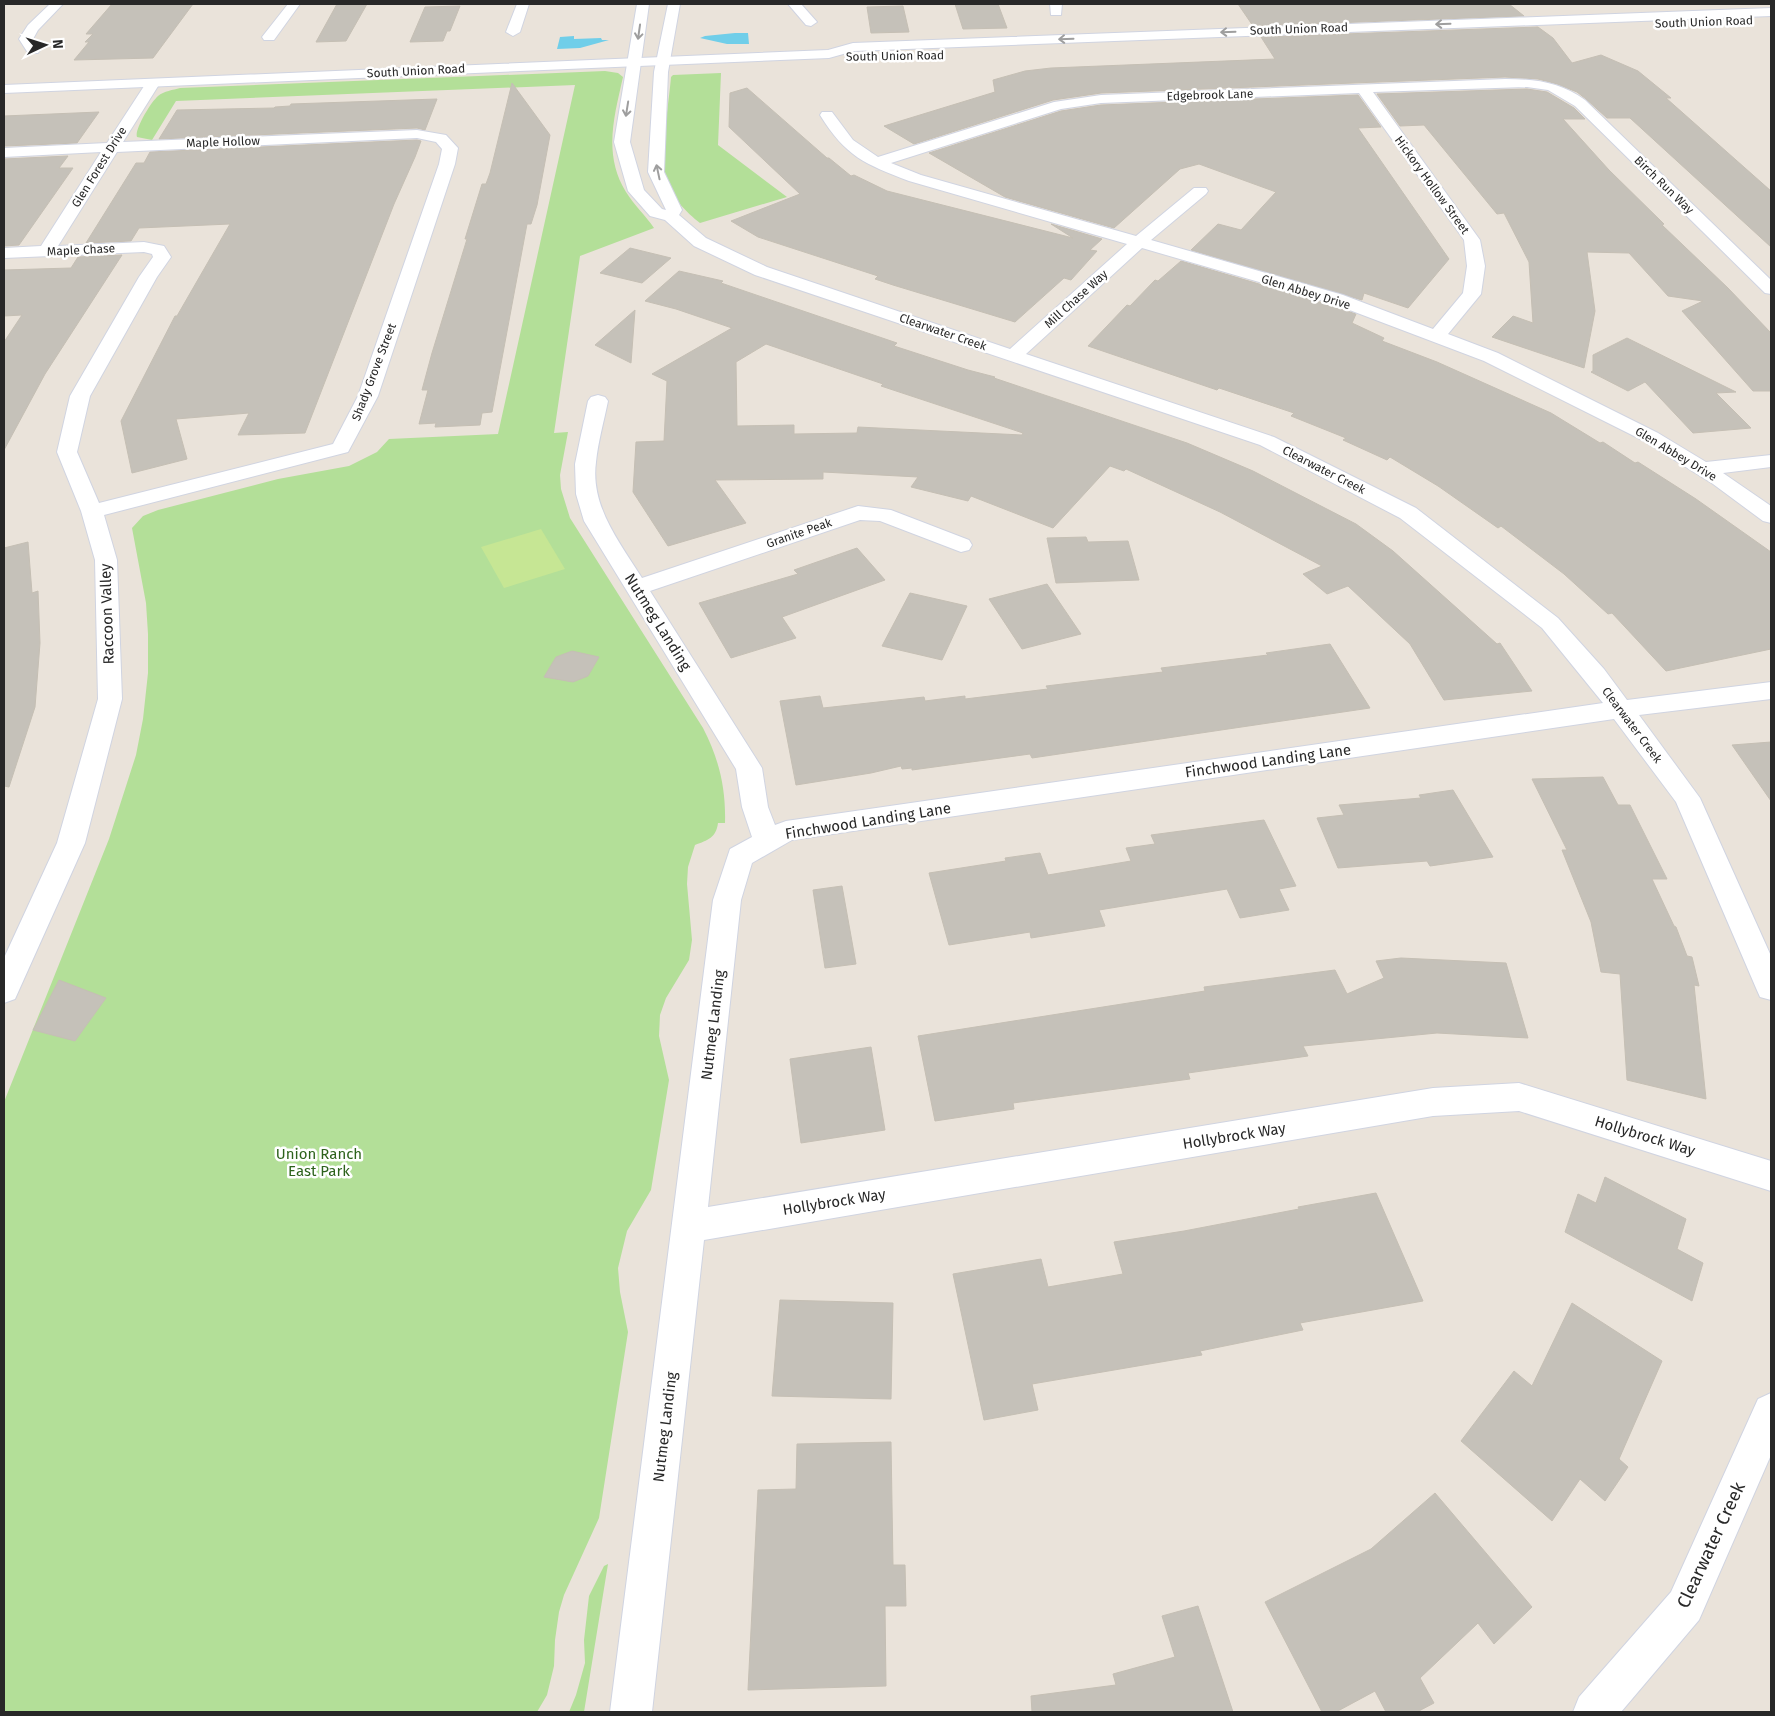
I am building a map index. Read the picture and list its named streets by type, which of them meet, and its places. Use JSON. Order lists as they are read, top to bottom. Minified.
{"streets":{"street":["South Union Road","Edgebrook Lane","Maple Hollow","Glen Forest Drive","Hickory Hollow Street","Birch Run Way","Maple Chase","Glen Abbey Drive","Mill Chase Way","Clearwater Creek","Shady Grove Street","Granite Peak","Raccoon Valley","Nutmeg Landing","Finchwood Landing Lane","Hollybrock Way"]},"crossings":[["South Union Road","Glen Forest Drive"],["South Union Road","Clearwater Creek"],["Edgebrook Lane","Hickory Hollow Street"],["Edgebrook Lane","Birch Run Way"],["Edgebrook Lane","Glen Abbey Drive"],["Maple Hollow","Glen Forest Drive"],["Maple Hollow","Shady Grove Street"],["Glen Forest Drive","Maple Chase"],["Hickory Hollow Street","Glen Abbey Drive"],["Maple Chase","Raccoon Valley"],["Glen Abbey Drive","Mill Chase Way"],["Mill Chase Way","Clearwater Creek"],["Clearwater Creek","Finchwood Landing Lane"],["Shady Grove Street","Raccoon Valley"],["Granite Peak","Nutmeg Landing"],["Nutmeg Landing","Finchwood Landing Lane"],["Nutmeg Landing","Hollybrock Way"]],"parks":["Union Ranch East Park"],"north":"right"}
